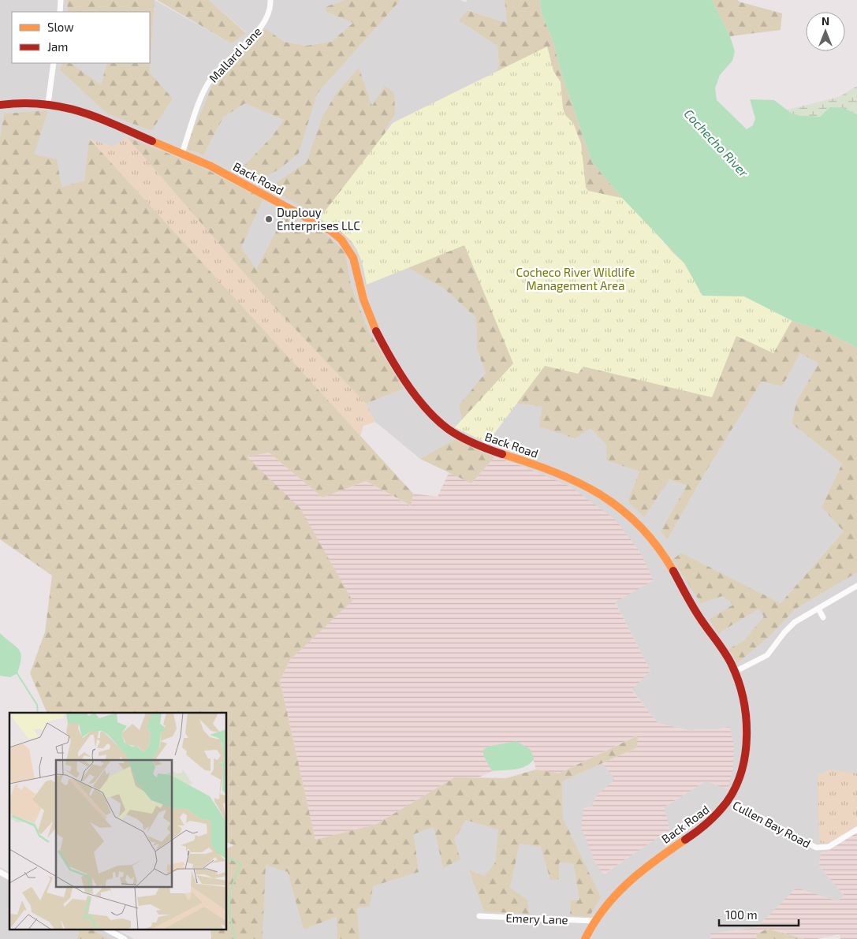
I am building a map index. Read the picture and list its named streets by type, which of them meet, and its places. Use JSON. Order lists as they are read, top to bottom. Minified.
{"streets":{"street":["Mallard Lane","Back Road","Cullen Bay Road","Emery Lane"]},"crossings":[["Mallard Lane","Back Road"],["Back Road","Cullen Bay Road"],["Back Road","Emery Lane"]],"water":["Cochecho River"],"parks":["Cocheco River Wildlife Management Area"],"places":["Duplouy Enterprises LLC"],"legend":["Slow","Jam"],"scale_bar":"100 m","north":"top"}
